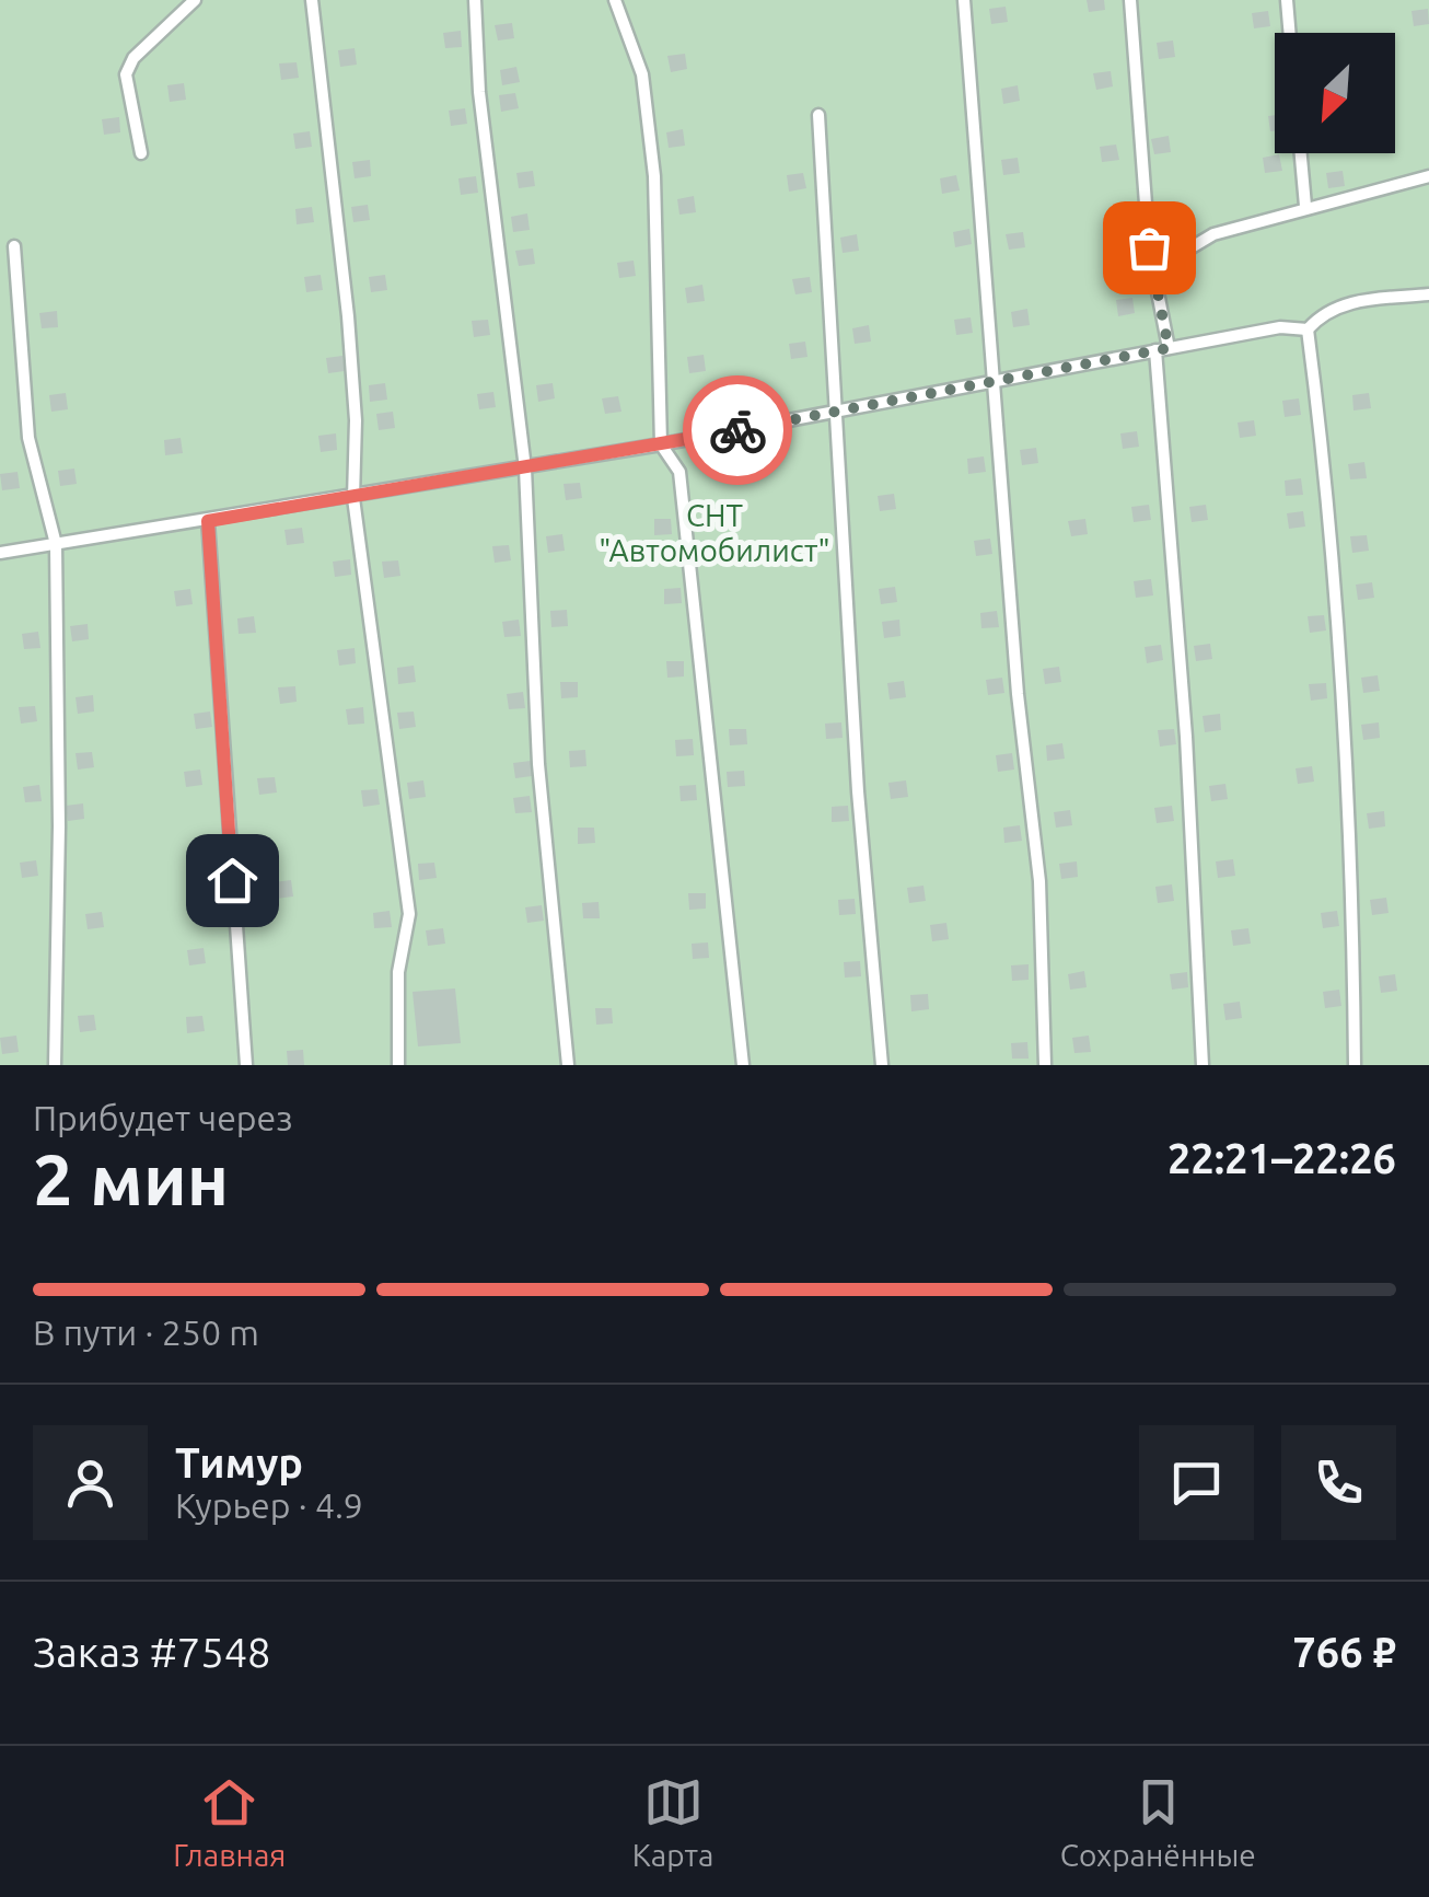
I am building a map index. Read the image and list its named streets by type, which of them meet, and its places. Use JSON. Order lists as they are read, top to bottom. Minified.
{"parks":["СНТ \"Автомобилист\""],"north":"bottom left","page":{"heading":["2 мин","Прибудет через","22:21–22:26"],"panel":["Тимур","Курьер · 4.9","Заказ #7548","766 ₽"],"bar":"В пути · 250 m","tabs":["Главная","Карта","Сохранённые"]}}
